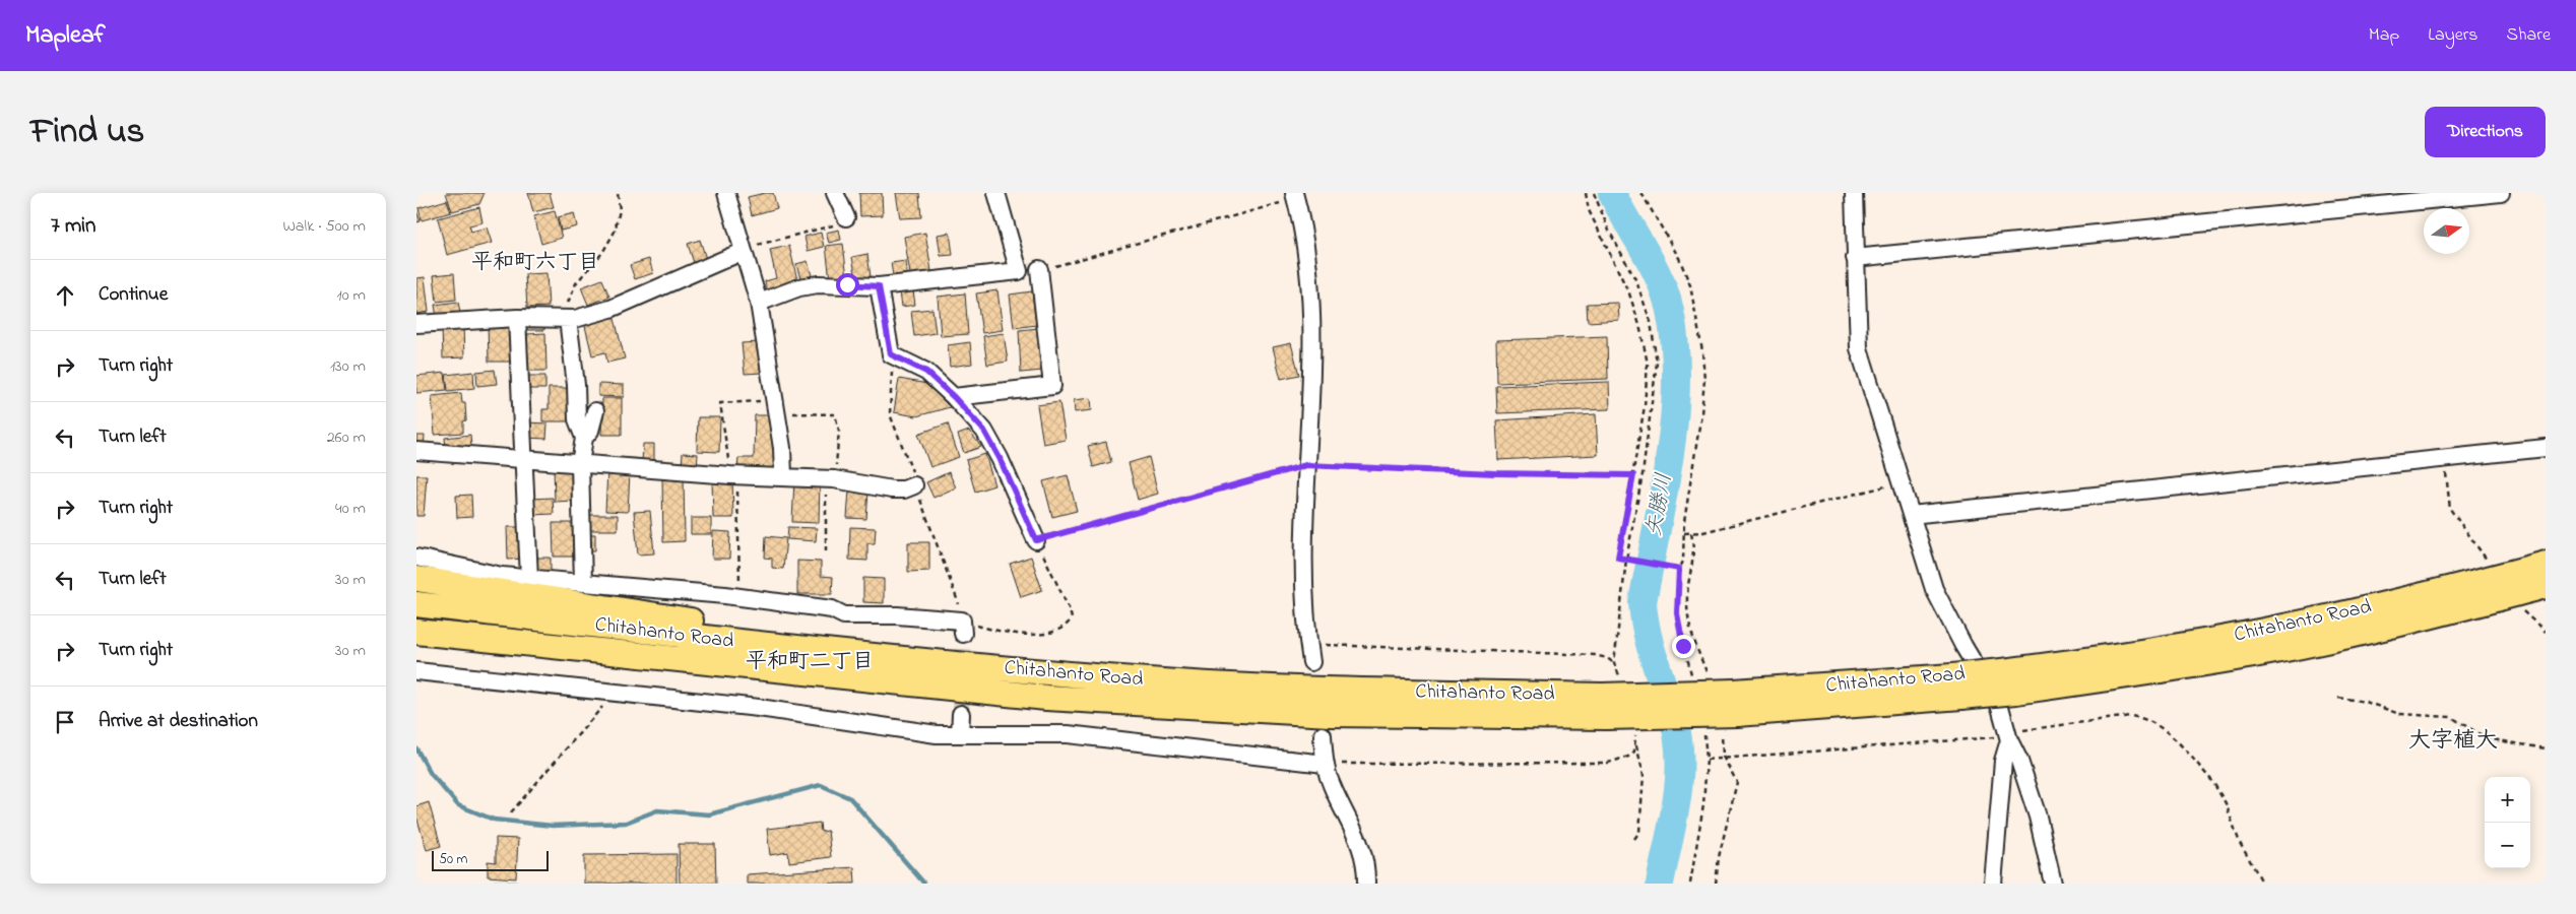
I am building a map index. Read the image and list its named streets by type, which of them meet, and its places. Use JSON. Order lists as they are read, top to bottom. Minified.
{"streets":{"highway":["Chitahanto Road"]},"districts":["平和町六丁目","平和町二丁目","大字植大"],"water":["矢勝川"],"scale_bar":"50 m","north":"right","page":{"header":"Mapleaf","nav":["Map","Layers","Share"],"title":"Find us","buttons":"Directions","heading":["7 min","Walk · 500 m"],"list":[["Continue","10 m"],["Turn right","130 m"],["Turn left","260 m"],["Turn right","40 m"],["Turn left","30 m"],["Turn right","30 m"],"Arrive at destination"],"map_buttons":["+","−"],"scale":"50 m"}}
